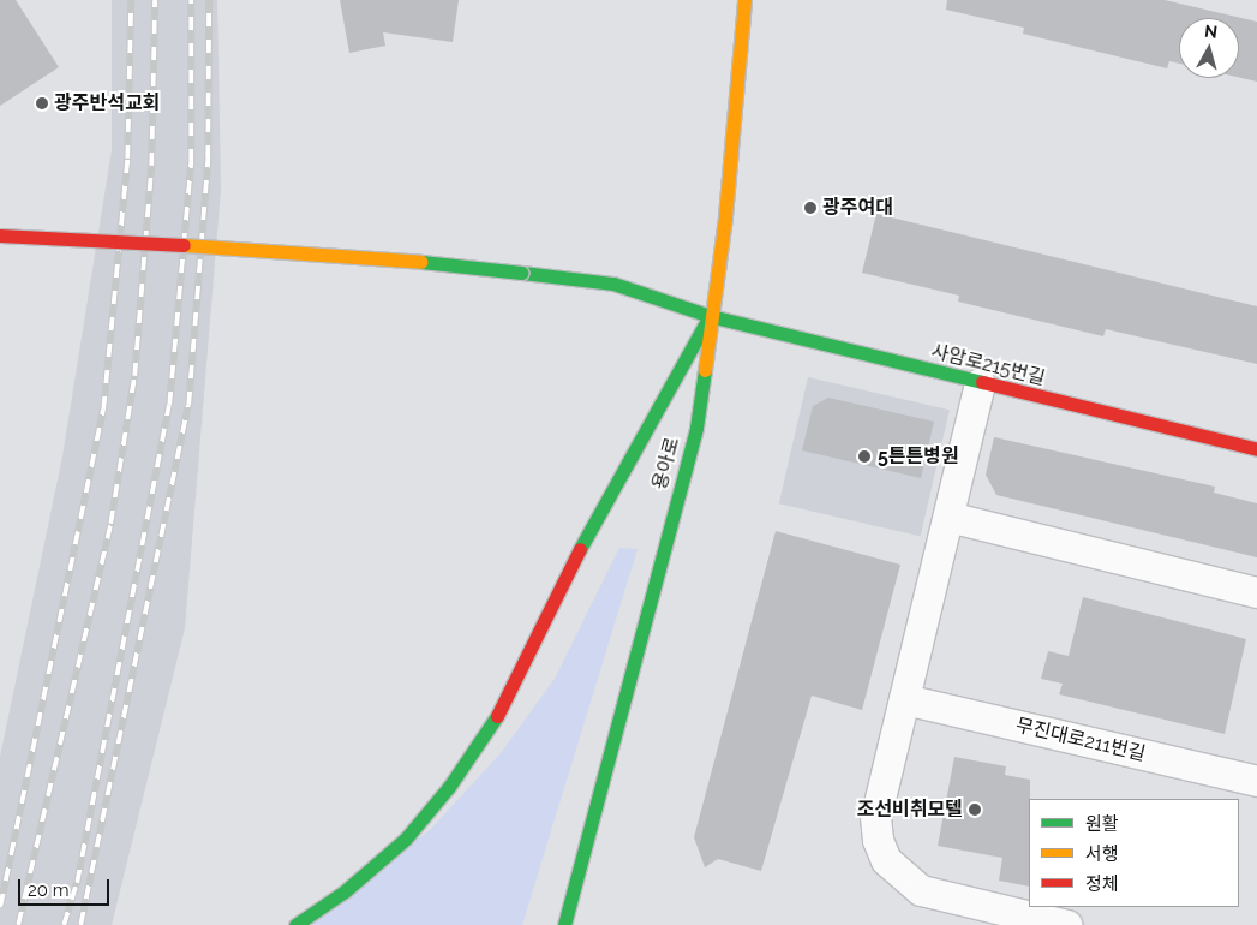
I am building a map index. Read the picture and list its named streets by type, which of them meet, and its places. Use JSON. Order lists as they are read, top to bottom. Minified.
{"streets":{"main road":["사암로215번길","용아로"],"street":["무진대로211번길"]},"crossings":[["사암로215번길","용아로"]],"places":["광주반석교회","광주여대","5튼튼병원","조선비취모텔"],"legend":["원활","서행","정체"],"scale_bar":"20 m","north":"top"}
